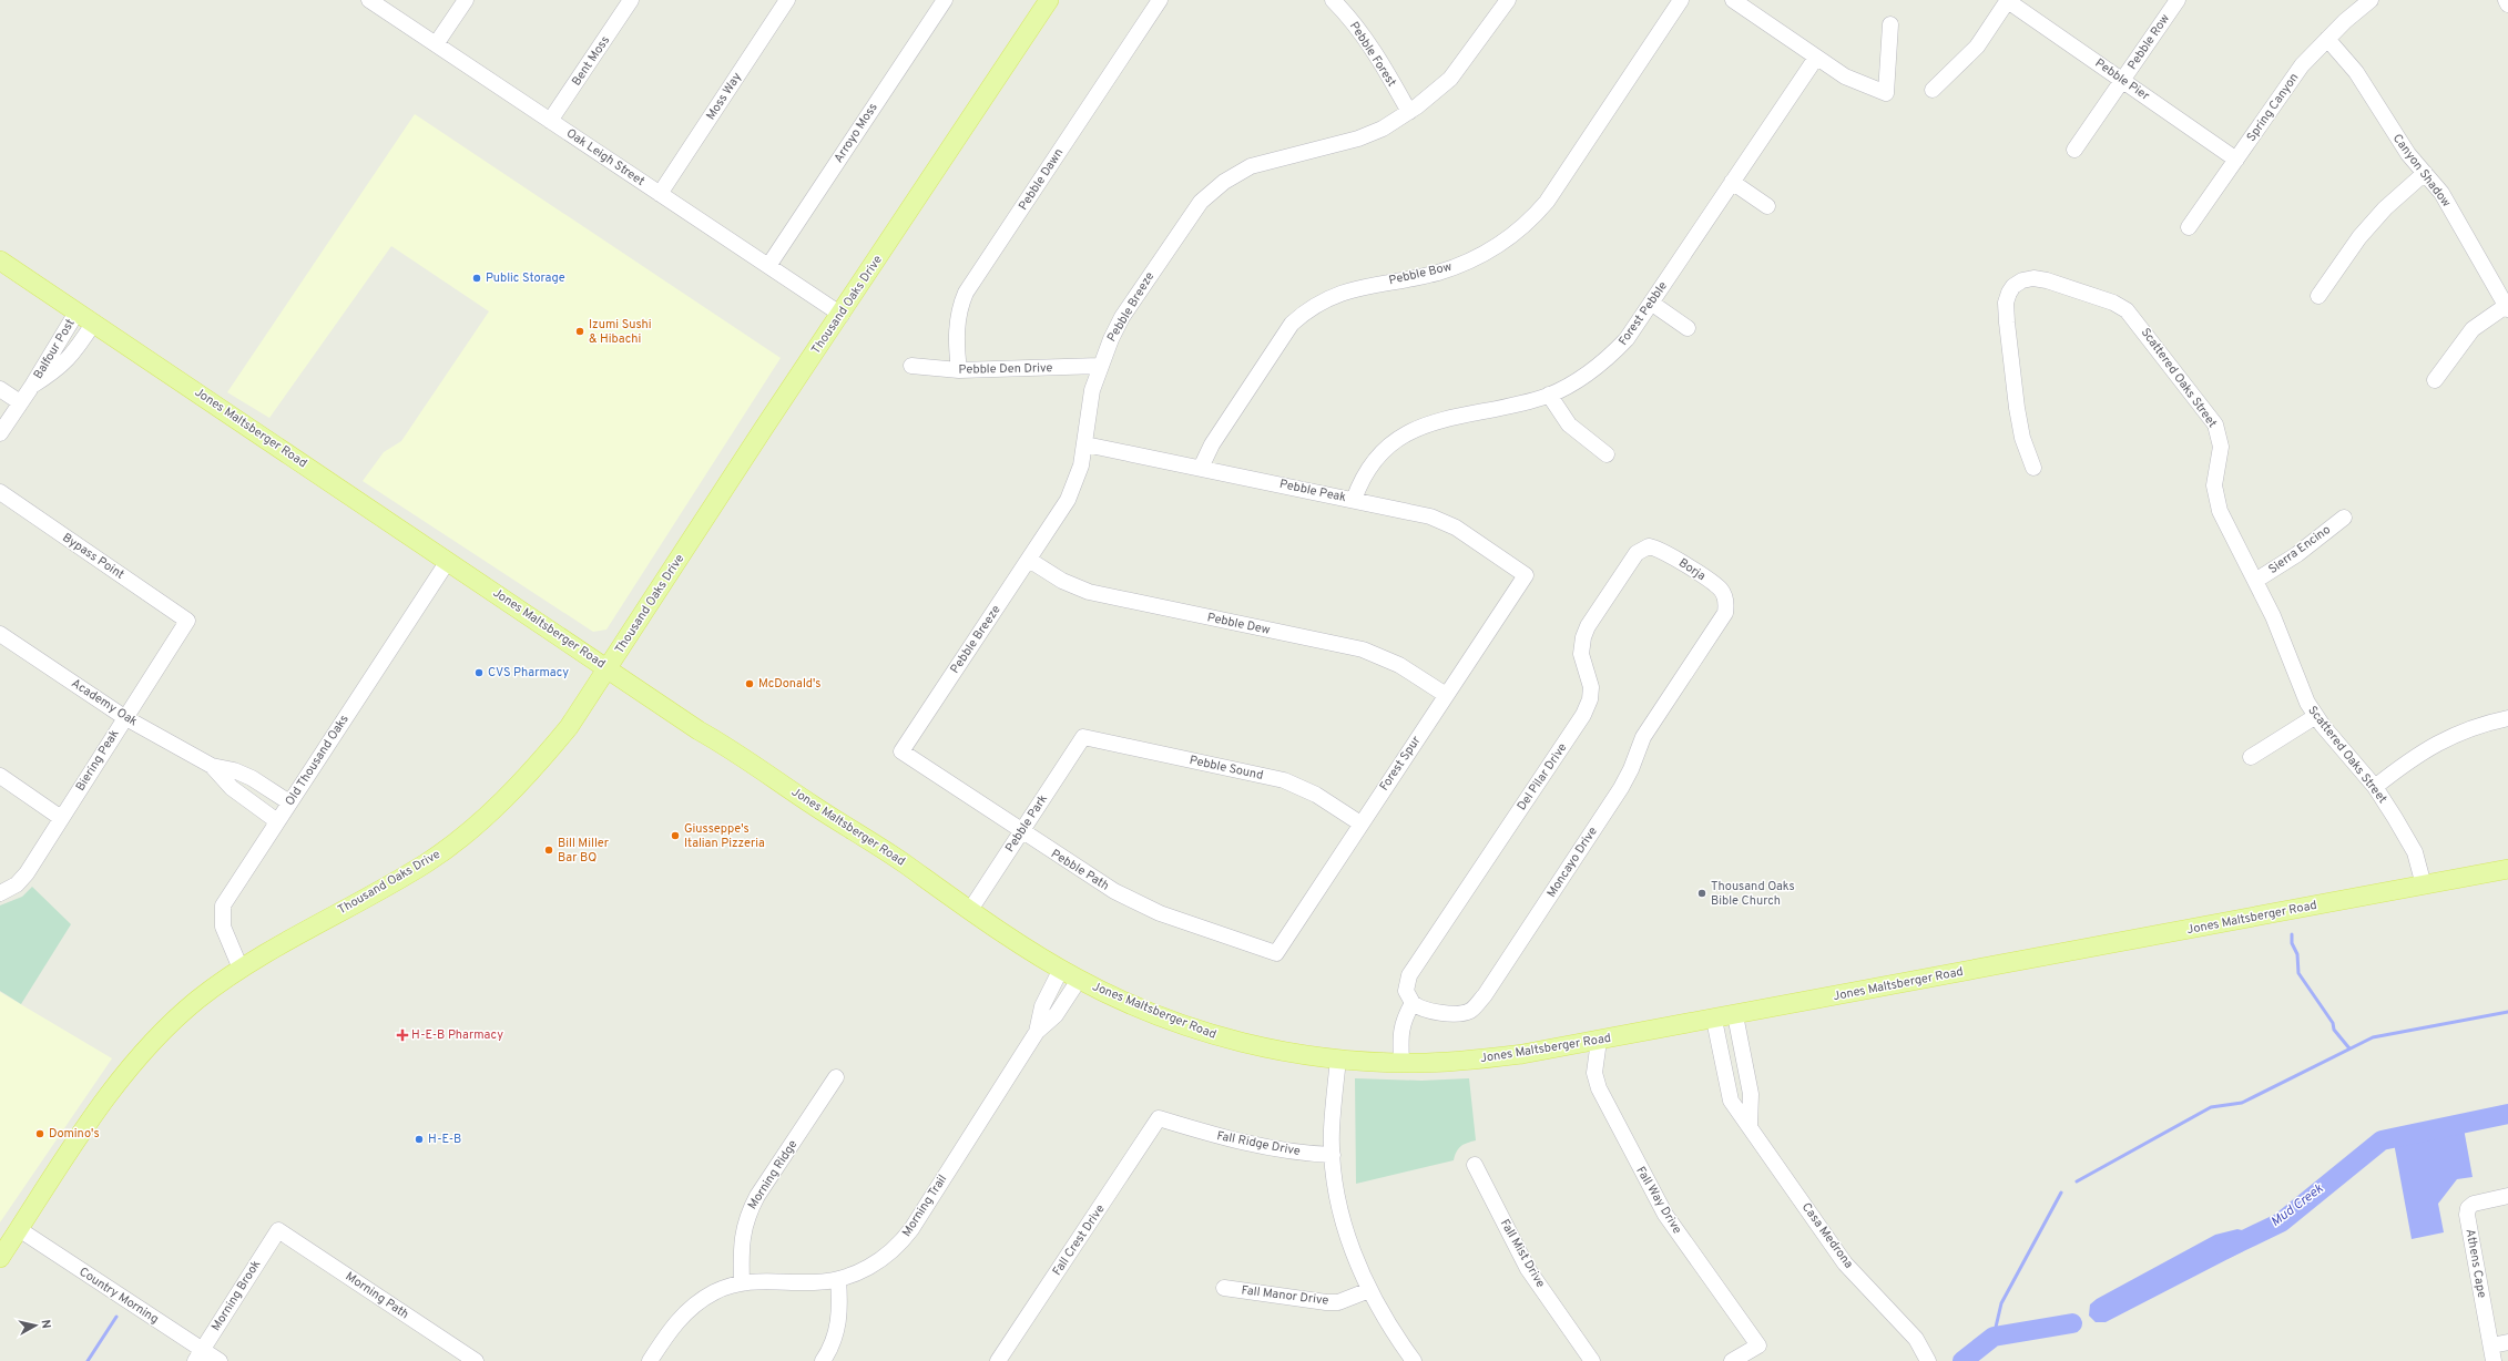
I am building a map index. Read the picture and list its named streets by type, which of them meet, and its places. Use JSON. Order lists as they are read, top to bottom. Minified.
{"streets":{"main road":["Thousand Oaks Drive","Jones Maltsberger Road"],"street":["Pebble Row","Pebble Forest","Bent Moss","Pebble Pier","Moss Way","Spring Canyon","Arroyo Moss","Oak Leigh Street","Canyon Shadow","Pebble Dawn","Pebble Bow","Pebble Breeze","Forest Pebble","Balfour Post","Pebble Den Drive","Scattered Oaks Street","Pebble Peak","Sierra Encino","Bypass Point","Borja","Pebble Dew","Academy Oak","Biering Peak","Old Thousand Oaks","Forest Spur","Pebble Sound","Del Pilar Drive","Pebble Park","Moncayo Drive","Pebble Path","Fall Ridge Drive","Morning Ridge","Fall Way Drive","Morning Trail","Casa Medrona","Fall Crest Drive","Fall Mist Drive","Athens Cape","Country Morning","Morning Brook","Morning Path","Fall Manor Drive"]},"crossings":[["Pebble Row","Pebble Pier"],["Pebble Forest","Pebble Breeze"],["Bent Moss","Oak Leigh Street"],["Pebble Pier","Spring Canyon"],["Moss Way","Oak Leigh Street"],["Spring Canyon","Canyon Shadow"],["Arroyo Moss","Oak Leigh Street"],["Oak Leigh Street","Thousand Oaks Drive"],["Pebble Dawn","Pebble Den Drive"],["Pebble Bow","Pebble Peak"],["Thousand Oaks Drive","Jones Maltsberger Road"],["Thousand Oaks Drive","Old Thousand Oaks"],["Thousand Oaks Drive","Country Morning"],["Pebble Breeze","Pebble Den Drive"],["Pebble Breeze","Pebble Peak"],["Pebble Breeze","Pebble Dew"],["Pebble Breeze","Pebble Path"],["Forest Pebble","Pebble Peak"],["Balfour Post","Jones Maltsberger Road"],["Scattered Oaks Street","Jones Maltsberger Road"],["Scattered Oaks Street","Sierra Encino"],["Jones Maltsberger Road","Old Thousand Oaks"],["Jones Maltsberger Road","Pebble Park"],["Jones Maltsberger Road","Fall Way Drive"],["Jones Maltsberger Road","Morning Trail"],["Jones Maltsberger Road","Casa Medrona"],["Pebble Peak","Forest Spur"],["Bypass Point","Biering Peak"],["Borja","Del Pilar Drive"],["Borja","Moncayo Drive"],["Pebble Dew","Forest Spur"],["Academy Oak","Biering Peak"],["Academy Oak","Old Thousand Oaks"],["Forest Spur","Pebble Sound"],["Forest Spur","Pebble Path"],["Pebble Sound","Pebble Park"],["Del Pilar Drive","Moncayo Drive"],["Pebble Park","Pebble Path"],["Fall Ridge Drive","Fall Crest Drive"],["Morning Ridge","Morning Trail"],["Country Morning","Morning Brook"],["Morning Brook","Morning Path"]],"water":["Mud Creek"],"places":{"other":["Public Storage","Izumi Sushi & Hibachi","CVS Pharmacy","McDonald's","Giusseppe's Italian Pizzeria","Bill Miller Bar BQ","Thousand Oaks Bible Church","Domino's","H-E-B"],"health":["H-E-B Pharmacy"]},"north":"right"}
